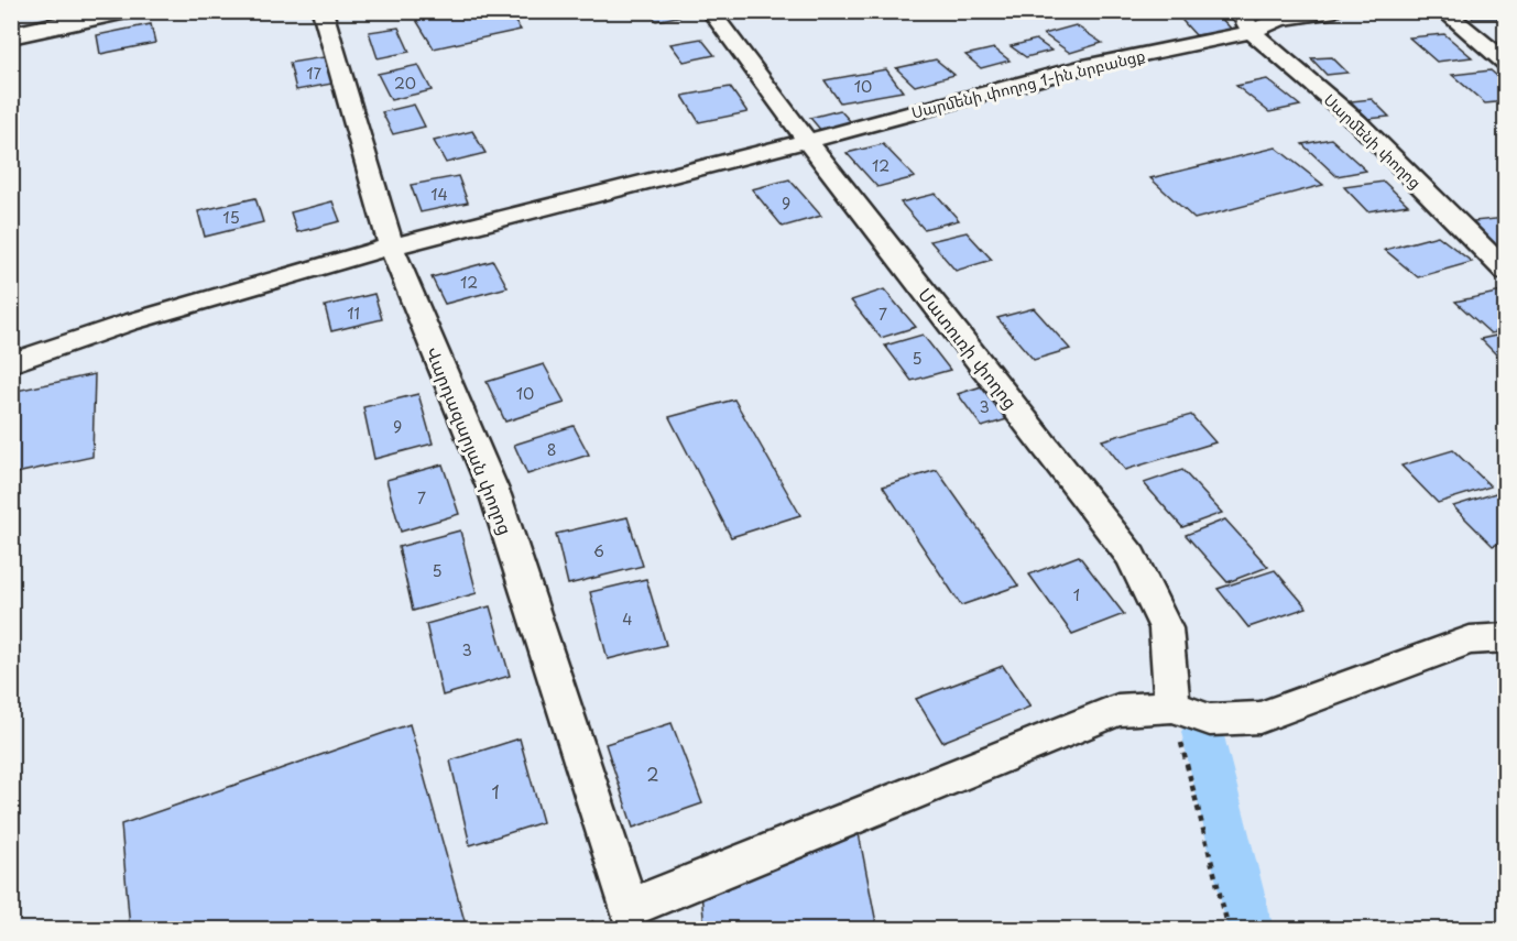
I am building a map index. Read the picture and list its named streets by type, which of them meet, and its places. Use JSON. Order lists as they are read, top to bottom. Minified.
{"streets":{"street":["Սարմենի փողոց 1-ին նրբանցք","Սարմենի փողոց","Մատուռի փողոց","Վարդազարյան փողոց"]},"crossings":[["Սարմենի փողոց 1-ին նրբանցք","Սարմենի փողոց"],["Սարմենի փողոց 1-ին նրբանցք","Մատուռի փողոց"],["Սարմենի փողոց 1-ին նրբանցք","Վարդազարյան փողոց"],["Մատուռի փողոց","Վարդազարյան փողոց"]],"house_numbers":["17","20","10","12","14","9","15","12","11","7","5","10","3","9","8","7","6","5","1","4","3","2","1"]}
